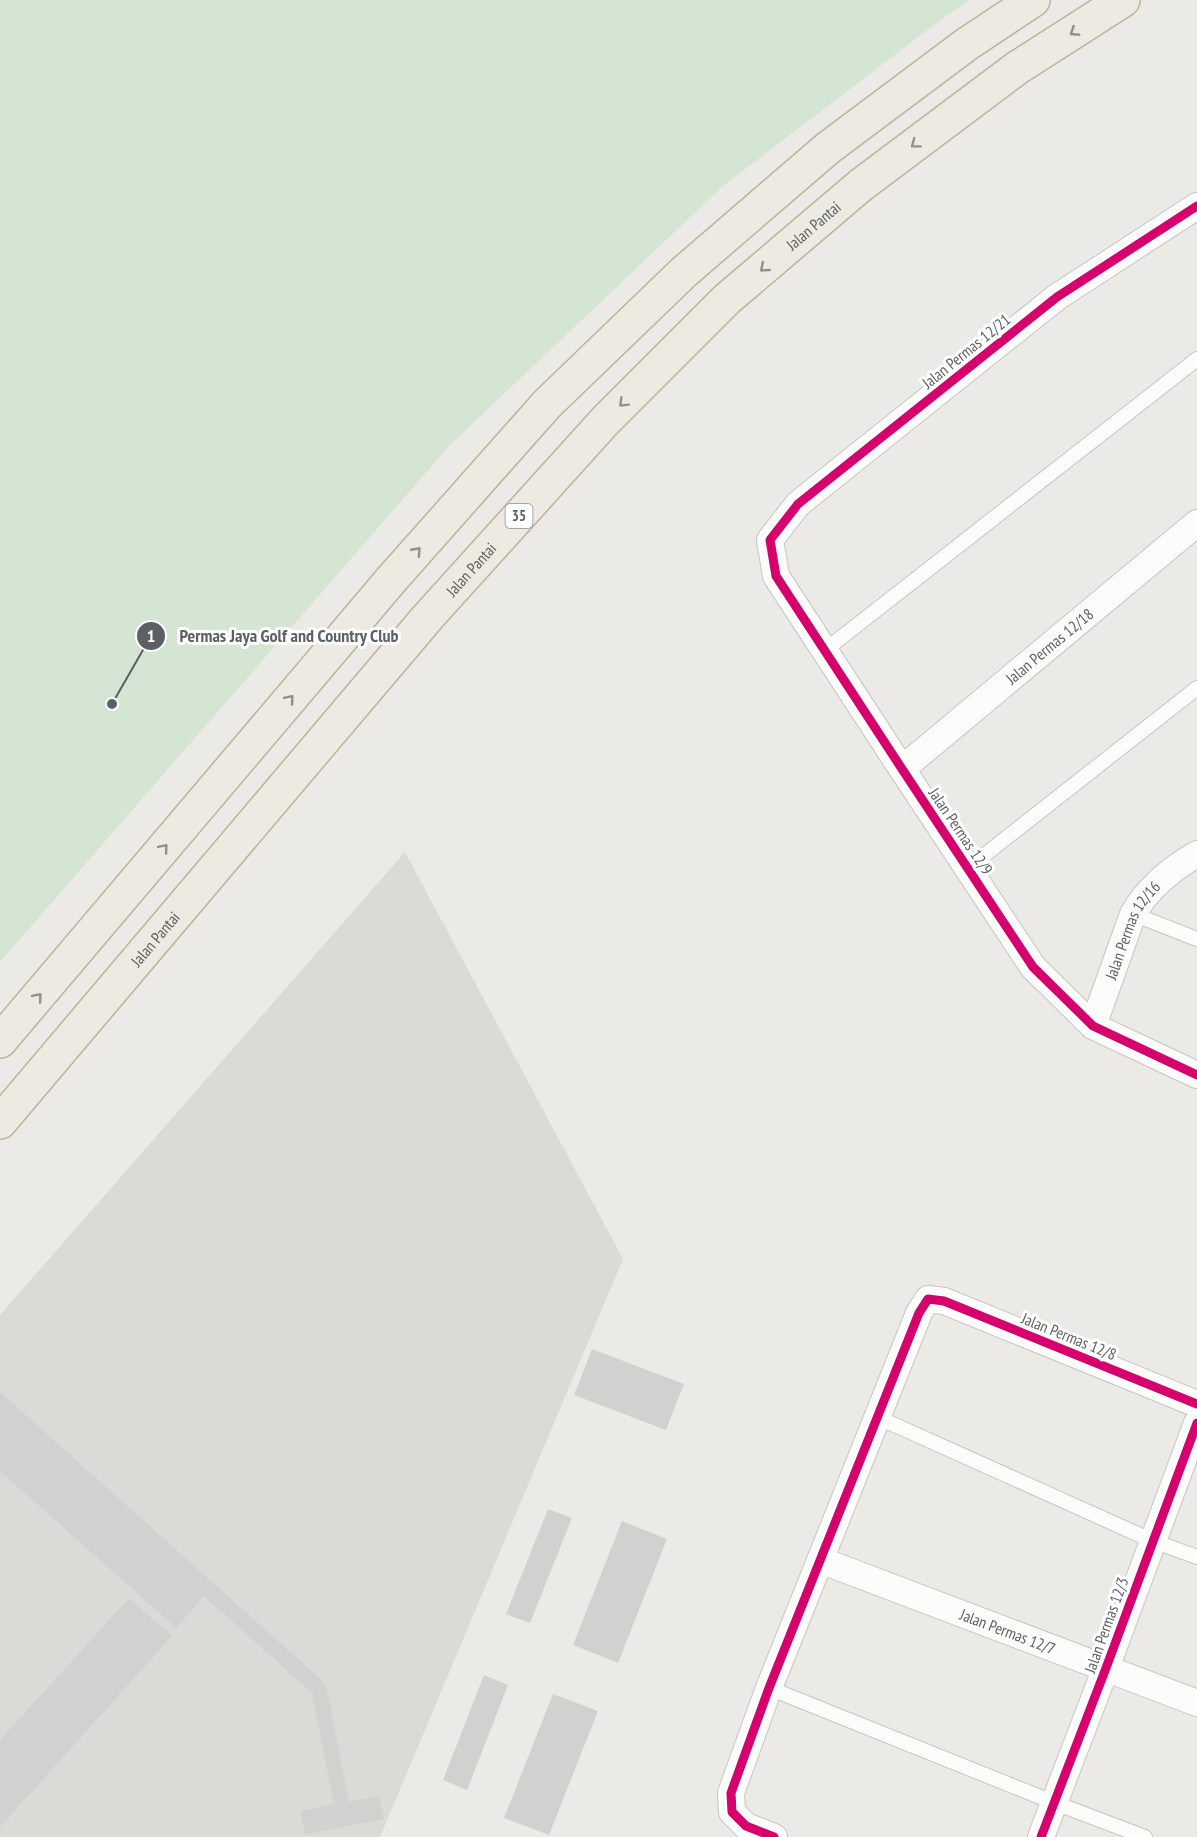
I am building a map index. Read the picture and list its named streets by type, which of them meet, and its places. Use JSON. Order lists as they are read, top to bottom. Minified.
{"streets":{"highway":["Jalan Pantai","35"],"street":["Jalan Permas 12/21","Jalan Permas 12/18","Jalan Permas 12/9","Jalan Permas 12/16","Jalan Permas 12/8","Jalan Permas 12/3","Jalan Permas 12/7"]},"crossings":[["Jalan Permas 12/21","Jalan Permas 12/9"],["Jalan Permas 12/18","Jalan Permas 12/9"],["Jalan Permas 12/9","Jalan Permas 12/16"],["Jalan Permas 12/3","Jalan Permas 12/7"]],"places":["Permas Jaya Golf and Country Club"]}
